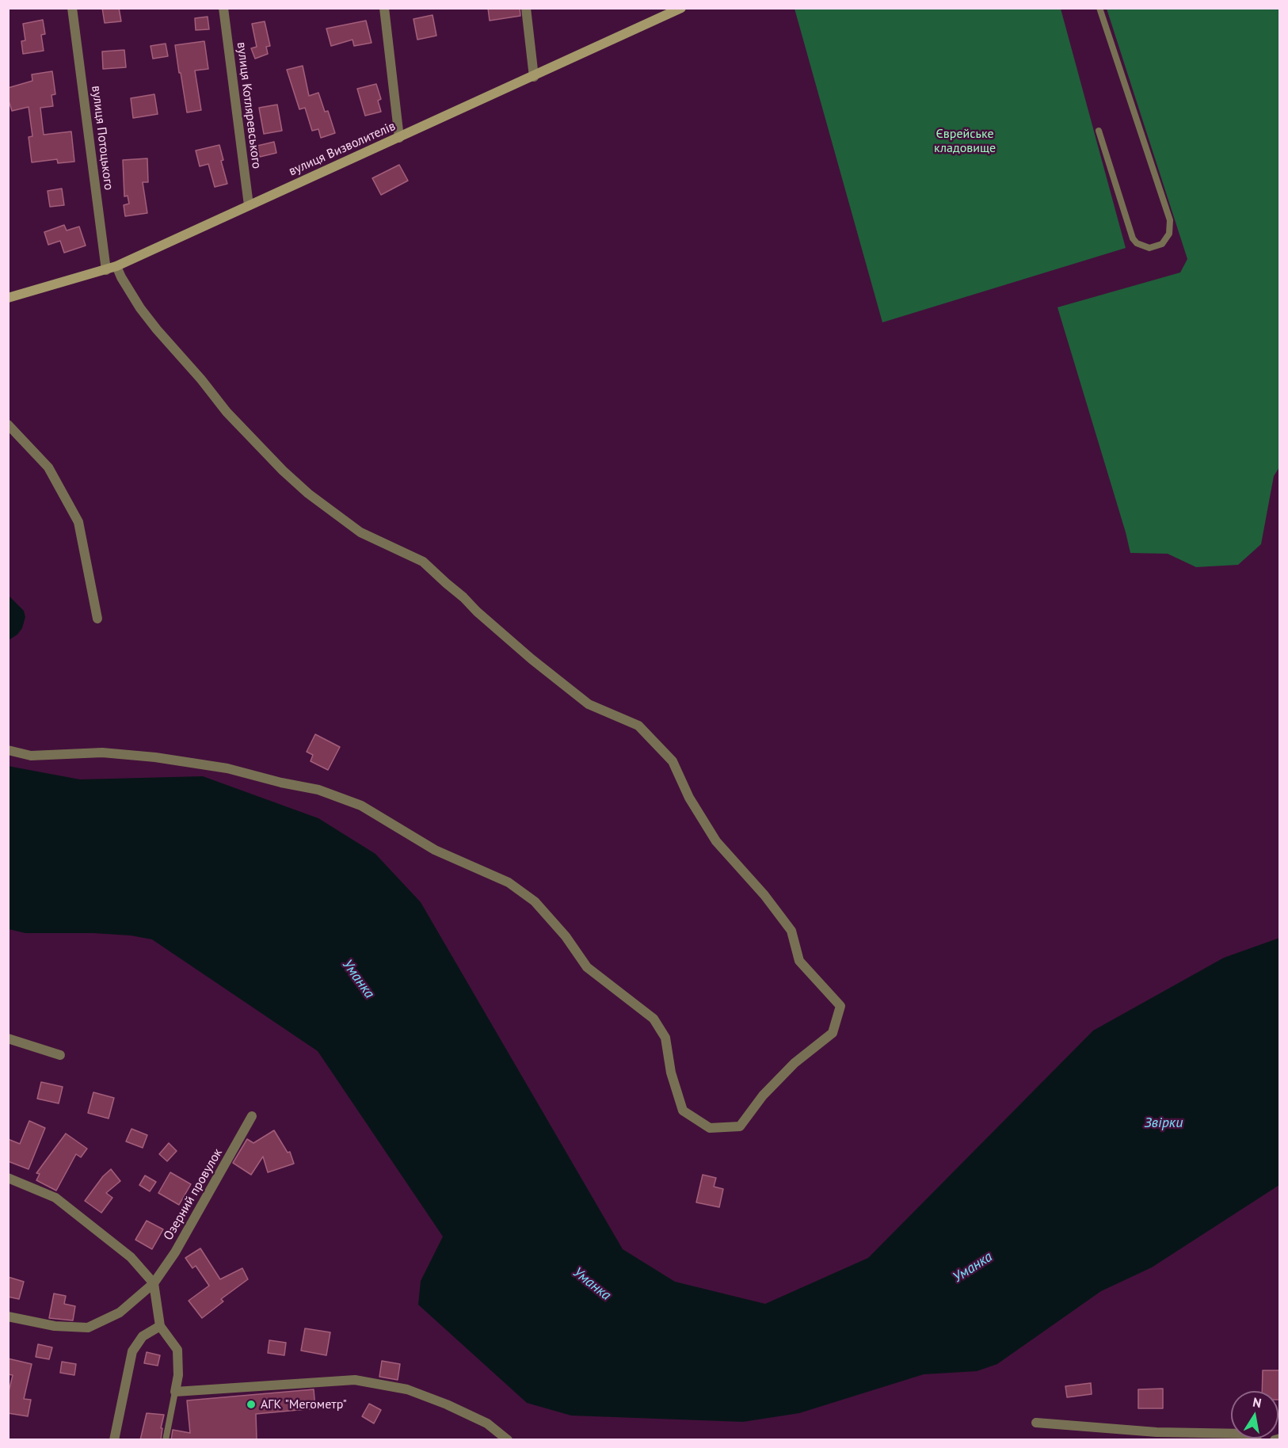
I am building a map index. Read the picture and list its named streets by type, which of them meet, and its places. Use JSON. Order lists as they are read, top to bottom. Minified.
{"streets":{"main road":["вулиця Визволителів"],"street":["вулиця Котляревського","вулиця Потоцького","Озерний провулок"]},"crossings":[["вулиця Котляревського","вулиця Визволителів"],["вулиця Потоцького","вулиця Визволителів"]],"water":["Уманка","Звірки"],"parks":["Єврейське кладовище"],"places":["АГК \"Мегометр\""],"north":"top"}
